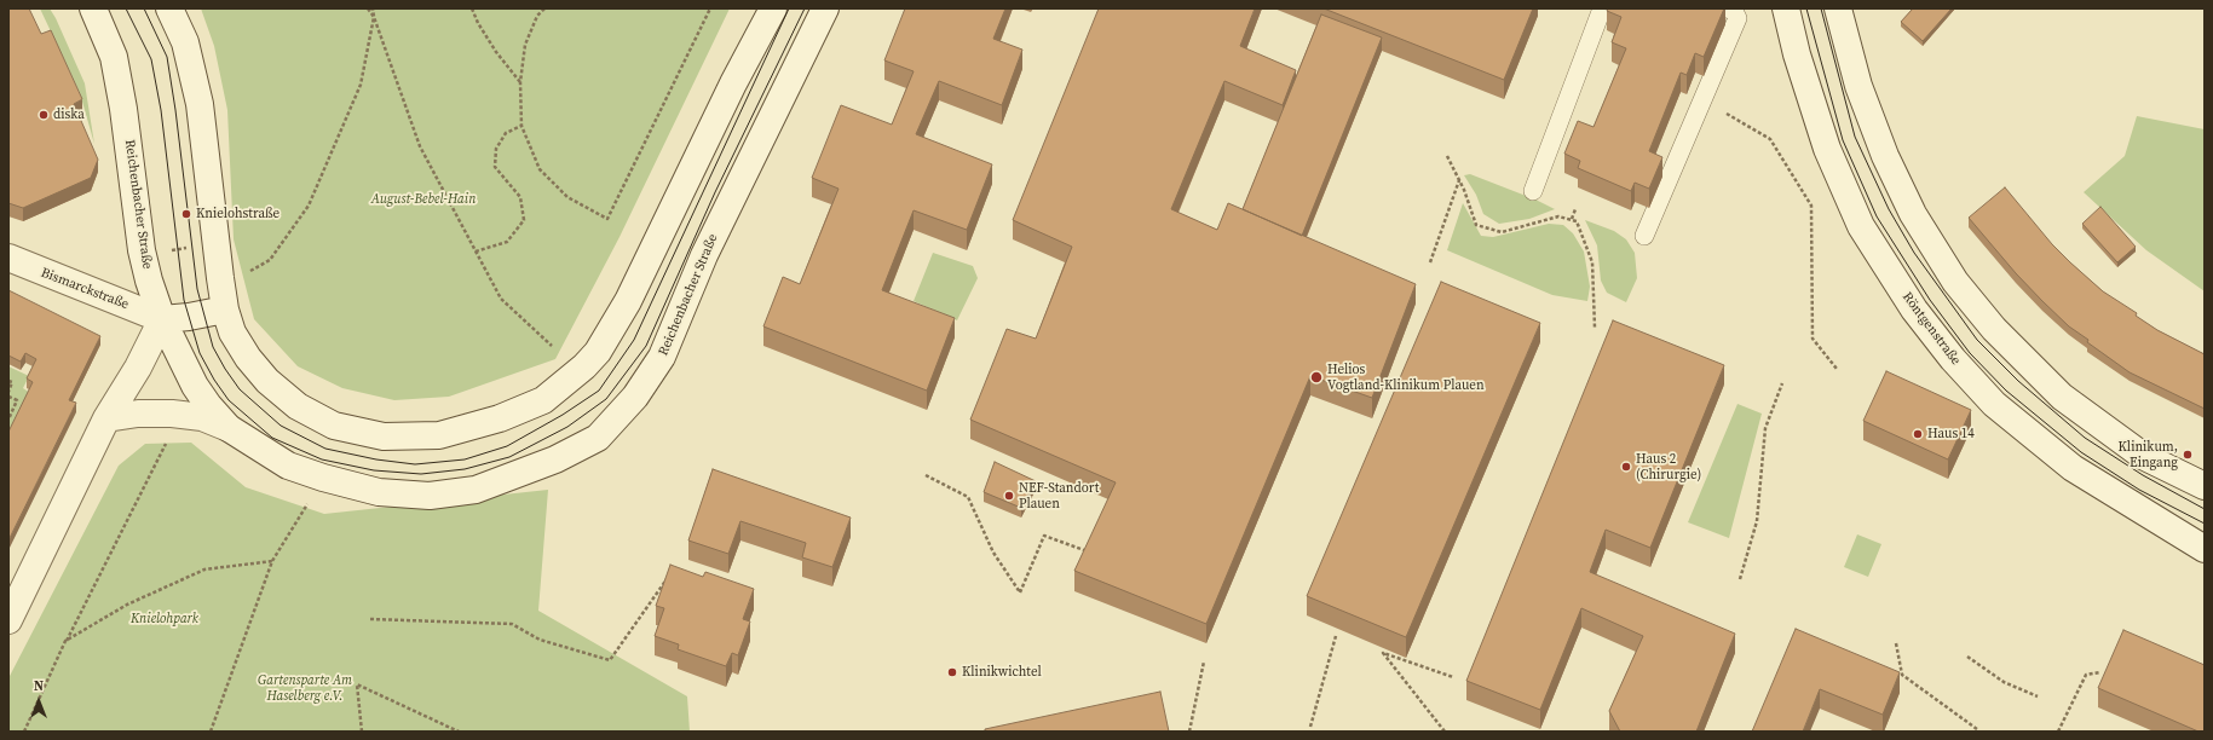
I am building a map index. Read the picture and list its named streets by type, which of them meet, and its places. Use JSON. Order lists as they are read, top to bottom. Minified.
{"streets":{"street":["Reichenbacher Straße","Bismarckstraße","Röntgenstraße"]},"crossings":[["Reichenbacher Straße","Bismarckstraße"]],"parks":["August-Bebel-Hain","Knielohpark","Gartensparte Am Haselberg e.V."],"places":["diska","Knielohstraße","Helios Vogtland-Klinikum Plauen","Haus 14","Klinikum, Eingang","Haus 2 (Chirurgie)","NEF-Standort Plauen","Klinikwichtel"],"north":"top"}
